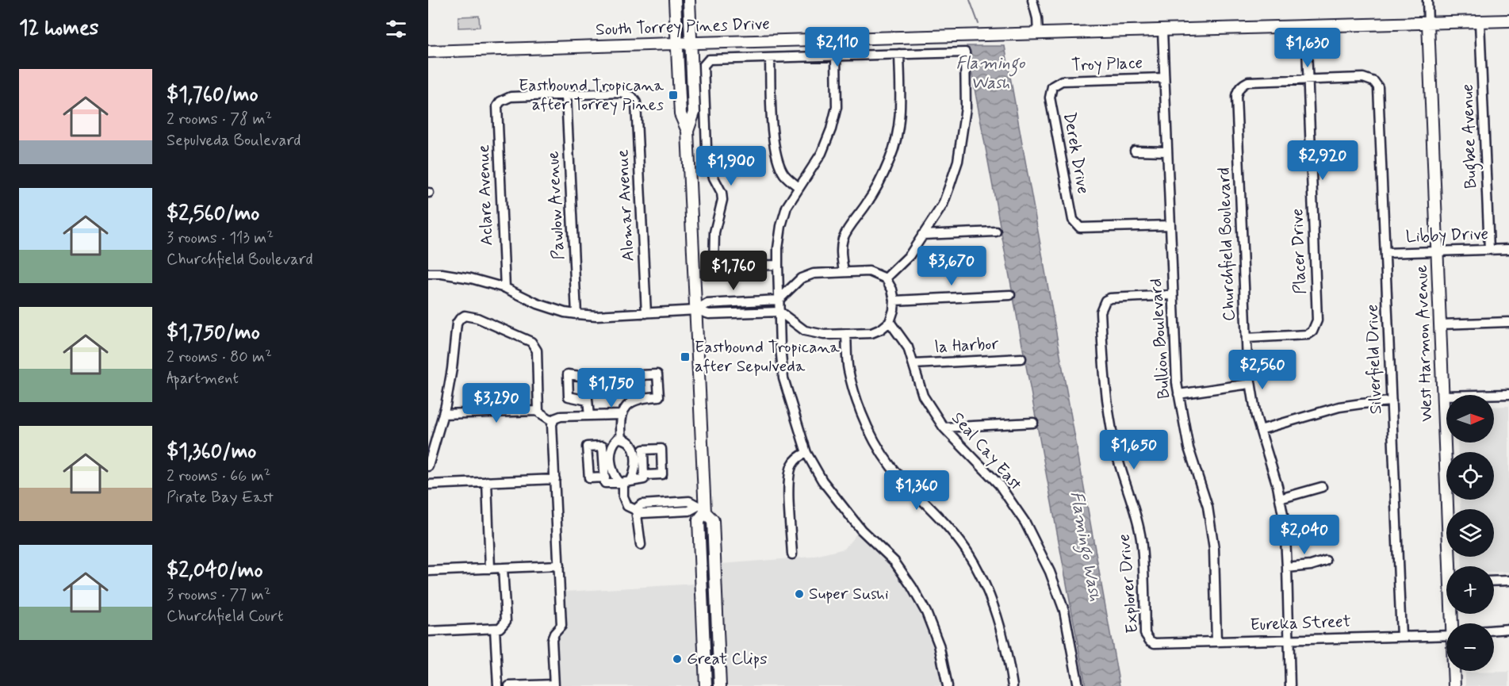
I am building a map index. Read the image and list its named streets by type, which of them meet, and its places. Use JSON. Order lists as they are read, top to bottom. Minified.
{"streets":{"main road":["South Torrey Pines Drive","West Harmon Avenue"],"street":["Troy Place","Bugbee Avenue","Derek Drive","Aclare Avenue","Pawlow Avenue","Alomar Avenue","Libby Drive","Churchfield Boulevard","Placer Drive","Bullion Boulevard","la Harbor","Silverfield Drive","Seal Cay East","Explorer Drive","Eureka Street"]},"crossings":[["South Torrey Pines Drive","Bugbee Avenue"],["South Torrey Pines Drive","Placer Drive"],["South Torrey Pines Drive","Bullion Boulevard"],["South Torrey Pines Drive","West Harmon Avenue"],["Troy Place","Derek Drive"],["Troy Place","Bullion Boulevard"],["Bugbee Avenue","Libby Drive"],["Derek Drive","Bullion Boulevard"],["Aclare Avenue","Pawlow Avenue"],["Aclare Avenue","Alomar Avenue"],["Pawlow Avenue","Alomar Avenue"],["Libby Drive","West Harmon Avenue"],["Libby Drive","Silverfield Drive"],["Churchfield Boulevard","Placer Drive"],["Churchfield Boulevard","Silverfield Drive"],["Churchfield Boulevard","Eureka Street"],["Placer Drive","Silverfield Drive"],["Bullion Boulevard","Explorer Drive"],["Bullion Boulevard","Eureka Street"],["la Harbor","Seal Cay East"],["Silverfield Drive","Eureka Street"],["Explorer Drive","Eureka Street"]],"water":["Flamingo Wash"],"places":{"transit":["Eastbound Tropicana after Torrey Pines","Eastbound Tropicana after Sepulveda"],"other":["Super Sushi","Great Clips"]},"north":"right","page":{"heading":"12 homes","price":["$2,110","$1,630","$2,920","$1,900","$3,670","$1,760","$2,560","$1,750","$3,290","$1,650","$1,360","$2,040"],"list":[{"name":"$1,760/mo","note":"2 rooms · 78 m² · Sepulveda Boulevard"},{"name":"$2,560/mo","note":"3 rooms · 113 m² · Churchfield Boulevard"},{"name":"$1,750/mo","note":"2 rooms · 80 m² · Apartment"},{"name":"$1,360/mo","note":"2 rooms · 66 m² · Pirate Bay East"},{"name":"$2,040/mo","note":"3 rooms · 77 m² · Churchfield Court"}],"map_buttons":["+","−"]}}
